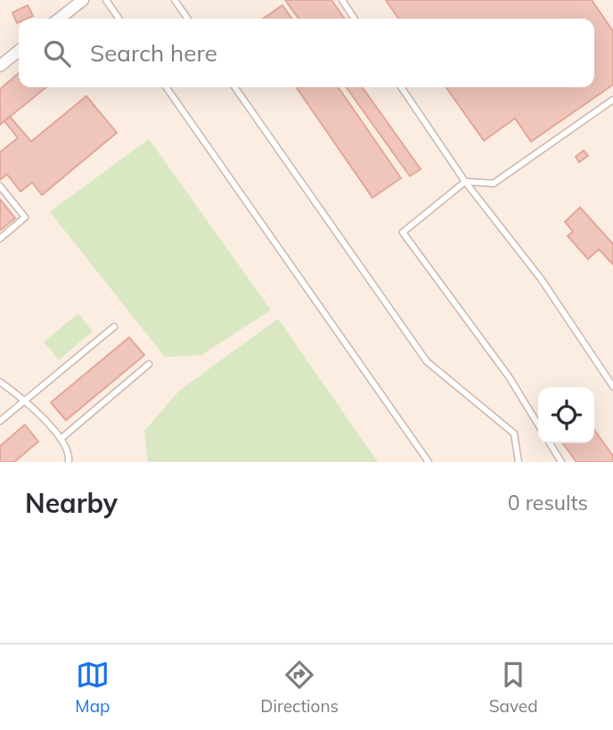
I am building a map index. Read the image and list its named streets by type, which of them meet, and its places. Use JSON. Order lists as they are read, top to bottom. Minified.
{"page":{"search":"Search here","heading":["Nearby","0 results"],"nav":["Map","Directions","Saved"]}}
